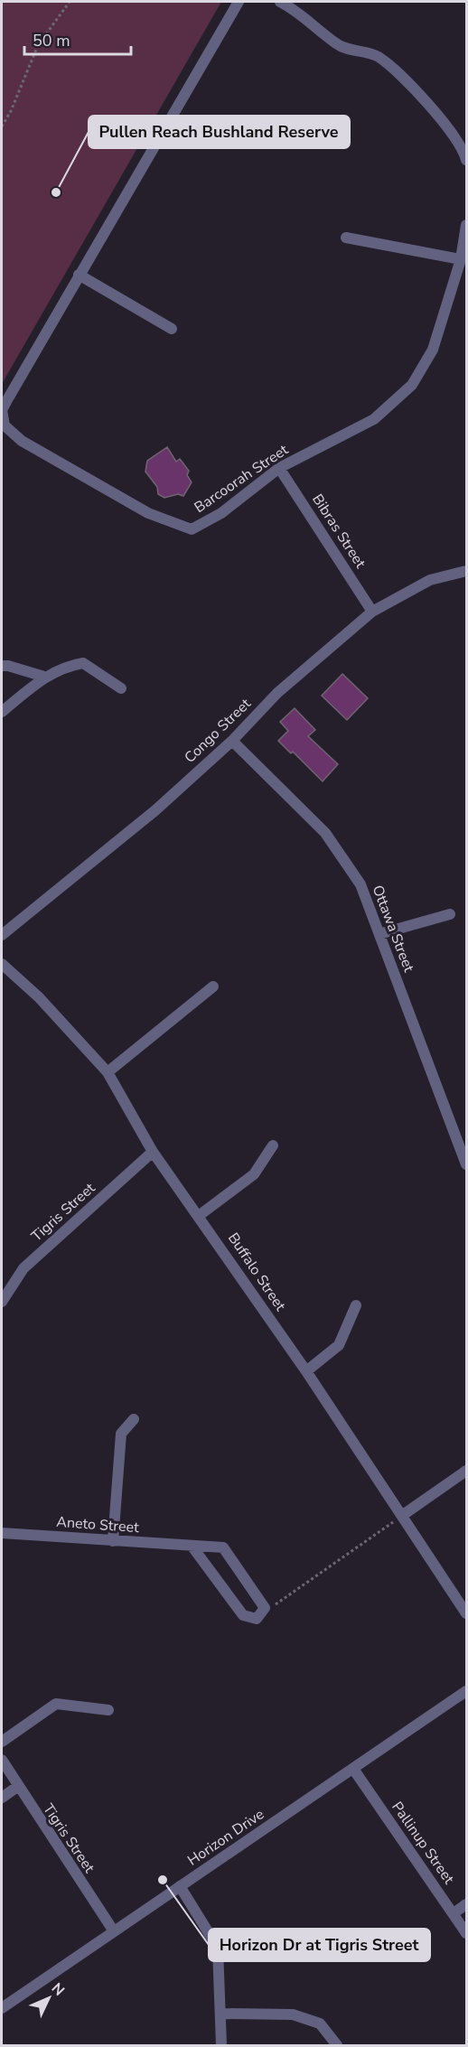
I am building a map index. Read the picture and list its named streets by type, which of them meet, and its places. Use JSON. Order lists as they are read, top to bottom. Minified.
{"streets":{"street":["Barcoorah Street","Bibras Street","Congo Street","Ottawa Street","Tigris Street","Buffalo Street","Aneto Street","Horizon Drive","Pallinup Street"]},"crossings":[["Barcoorah Street","Bibras Street"],["Bibras Street","Congo Street"],["Congo Street","Ottawa Street"],["Tigris Street","Buffalo Street"],["Tigris Street","Horizon Drive"],["Horizon Drive","Pallinup Street"]],"places":["Pullen Reach Bushland Reserve","Horizon Dr at Tigris Street"],"scale_bar":"50 m","north":"top right"}
